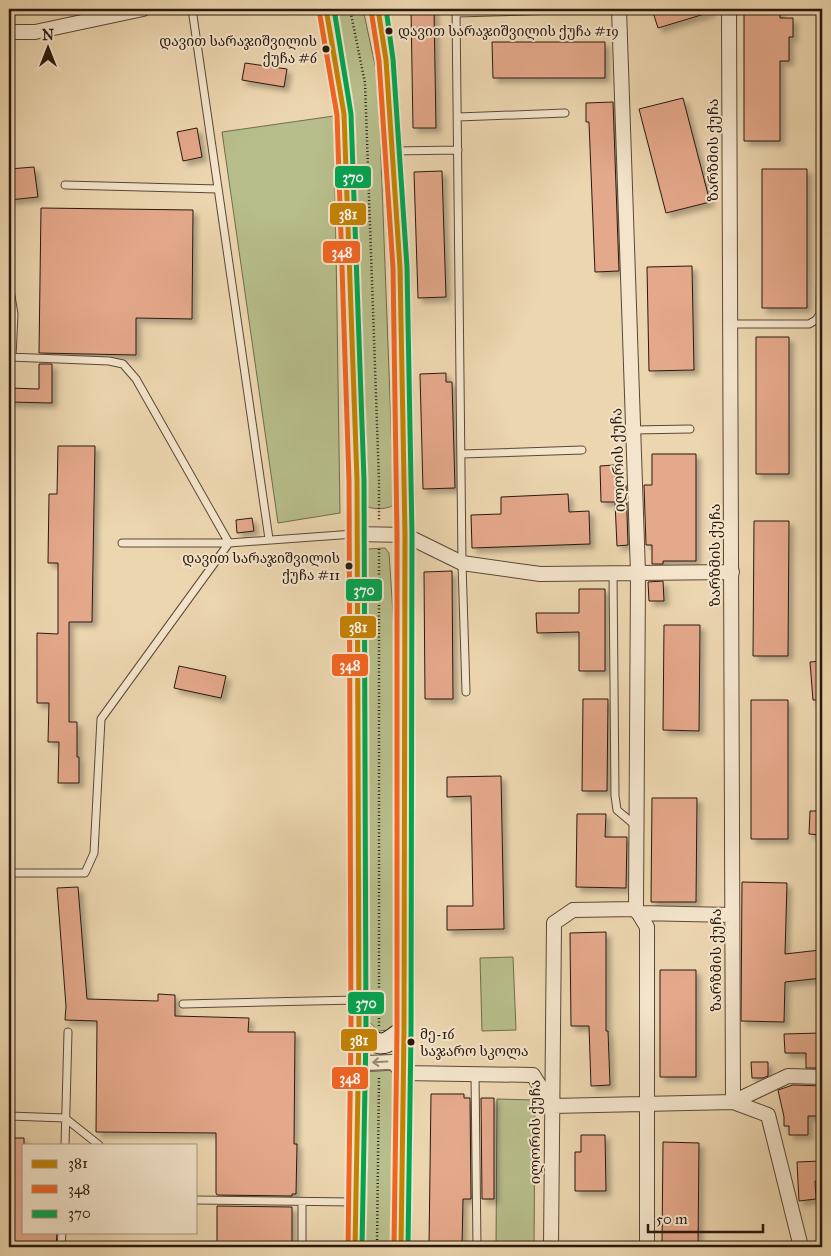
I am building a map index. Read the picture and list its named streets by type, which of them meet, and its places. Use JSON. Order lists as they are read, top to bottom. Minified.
{"streets":{"street":["ზარზმის ქუჩა","ილორის ქუჩა"]},"places":["დავით სარაჯიშვილის ქუჩა #19","დავით სარაჯიშვილის ქუჩა #6","დავით სარაჯიშვილის ქუჩა #11","მე-16 საჯარო სკოლა"],"lines":["transit line 381","transit line 370","transit line 348"],"legend":["381","348","370"],"scale_bar":"50 m","north":"top"}
